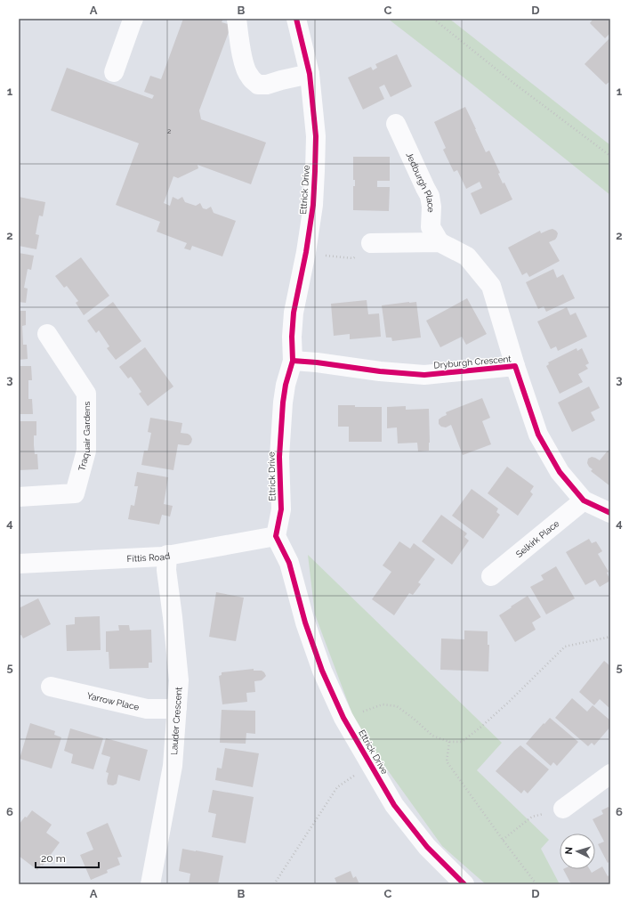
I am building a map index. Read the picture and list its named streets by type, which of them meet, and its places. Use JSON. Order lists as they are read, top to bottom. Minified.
{"streets":{"street":["Jedburgh Place","Ettrick Drive","Dryburgh Crescent","Traquair Gardens","Selkirk Place","Fittis Road","Yarrow Place","Lauder Crescent"]},"crossings":[["Ettrick Drive","Dryburgh Crescent"],["Ettrick Drive","Fittis Road"],["Dryburgh Crescent","Selkirk Place"],["Fittis Road","Lauder Crescent"],["Yarrow Place","Lauder Crescent"]],"house_numbers":["2"],"scale_bar":"20 m","north":"left","grid":{"columns":["A","B","C","D"],"rows":["1","2","3","4","5","6"]}}
